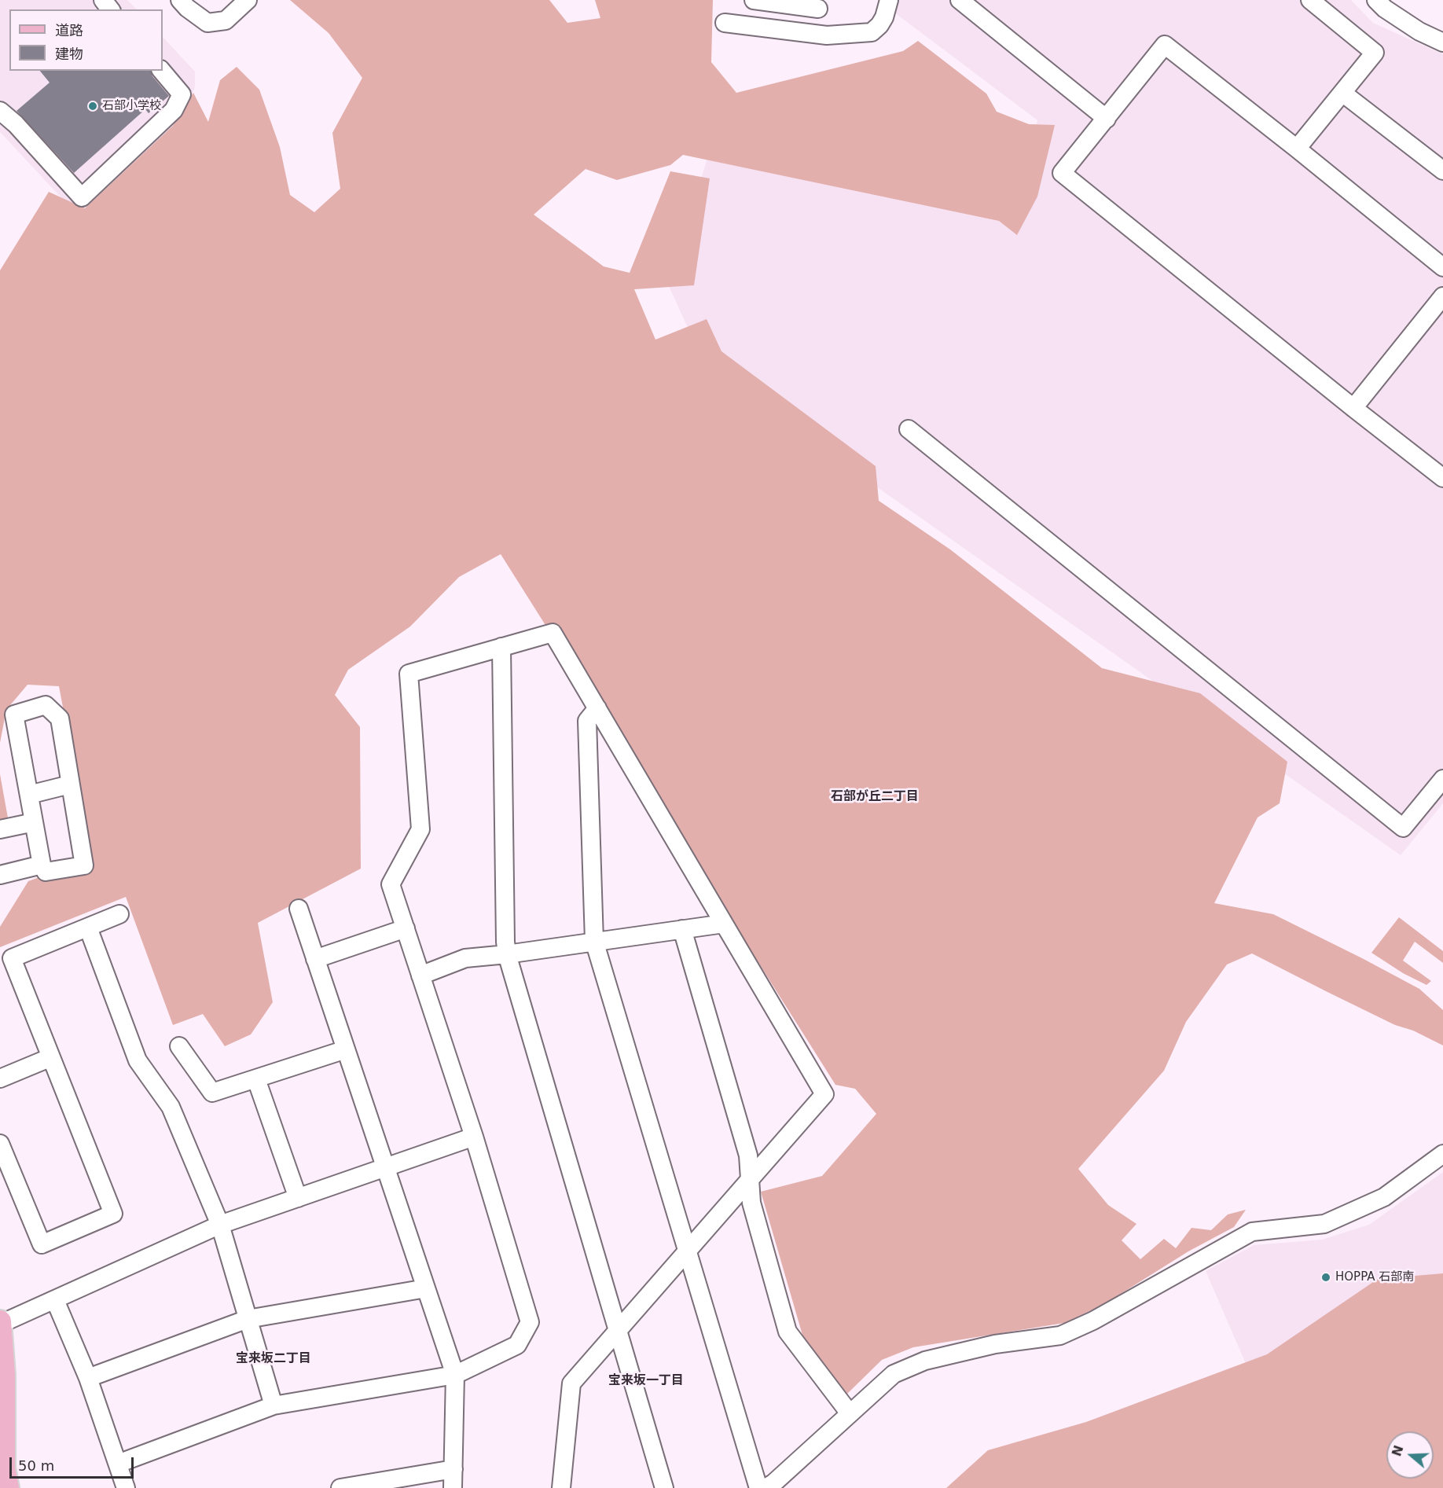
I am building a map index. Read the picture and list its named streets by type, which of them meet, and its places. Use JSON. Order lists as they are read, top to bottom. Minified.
{"districts":["石部が丘二丁目","宝来坂二丁目","宝来坂一丁目"],"places":["石部小学校","HOPPA 石部南"],"legend":["道路","建物"],"scale_bar":"50 m","north":"left"}
